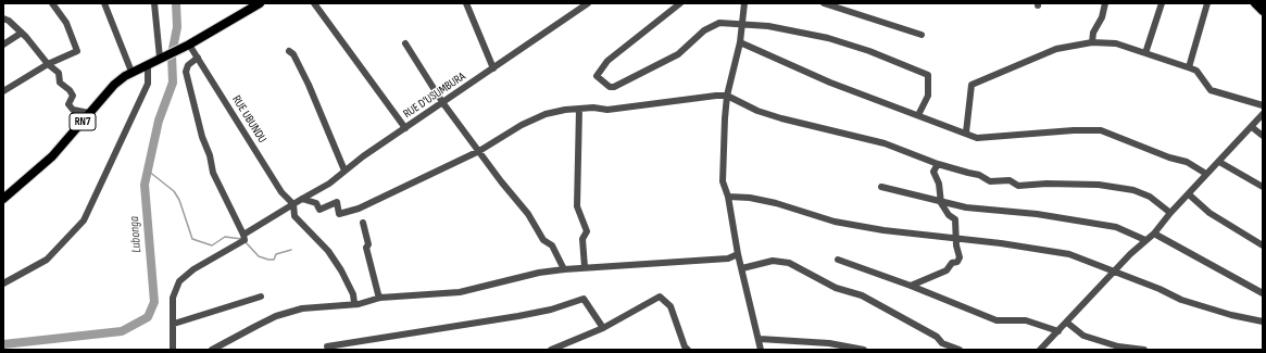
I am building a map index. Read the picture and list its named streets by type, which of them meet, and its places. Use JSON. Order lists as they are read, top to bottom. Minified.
{"streets":{"main road":["RN7"],"street":["RUE D'USUMBURA","RUE UBUNDU"]},"crossings":[["RUE D'USUMBURA","RUE UBUNDU"],["RUE UBUNDU","RN7"]],"water":["Lubonga"]}
